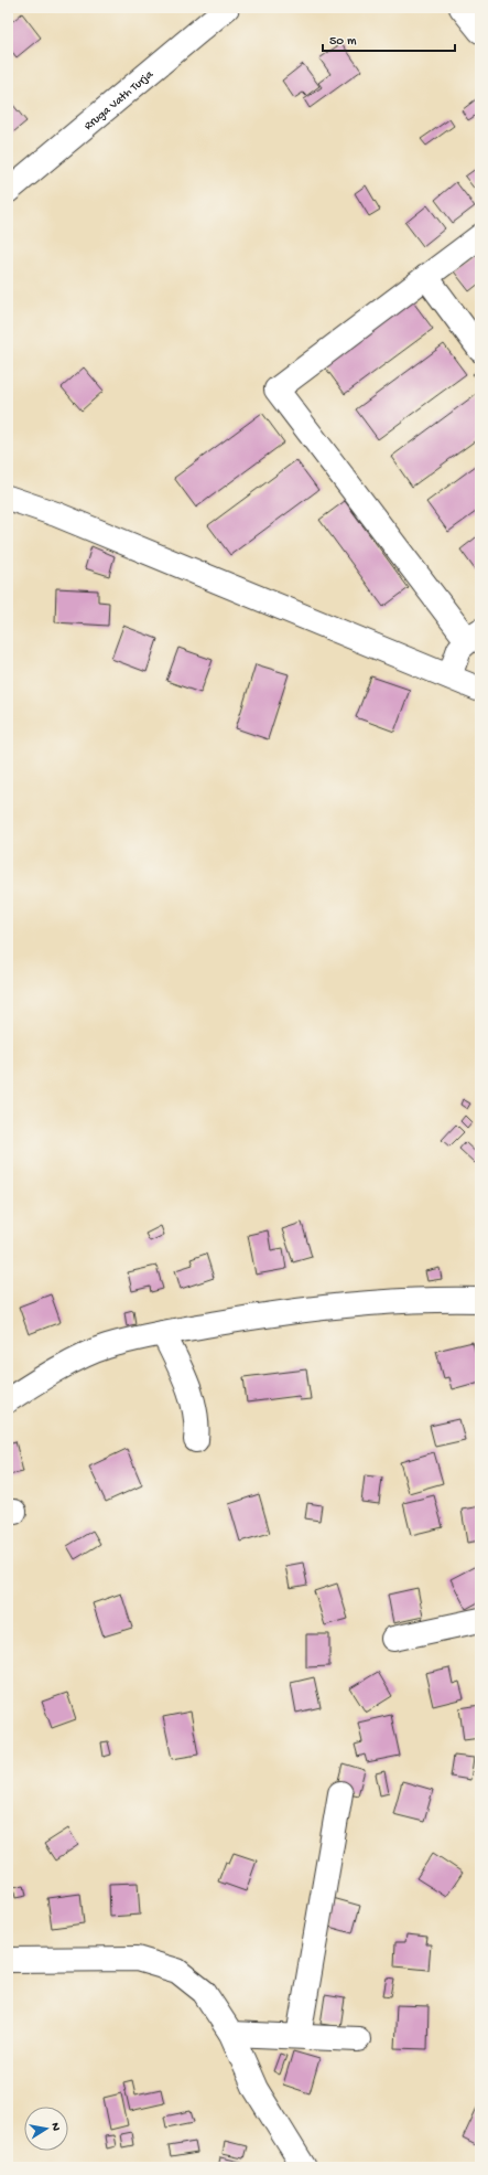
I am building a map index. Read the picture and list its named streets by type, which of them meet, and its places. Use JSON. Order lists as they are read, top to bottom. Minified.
{"streets":{"street":["Rruga Vath Turja"]},"scale_bar":"50 m","north":"right"}
